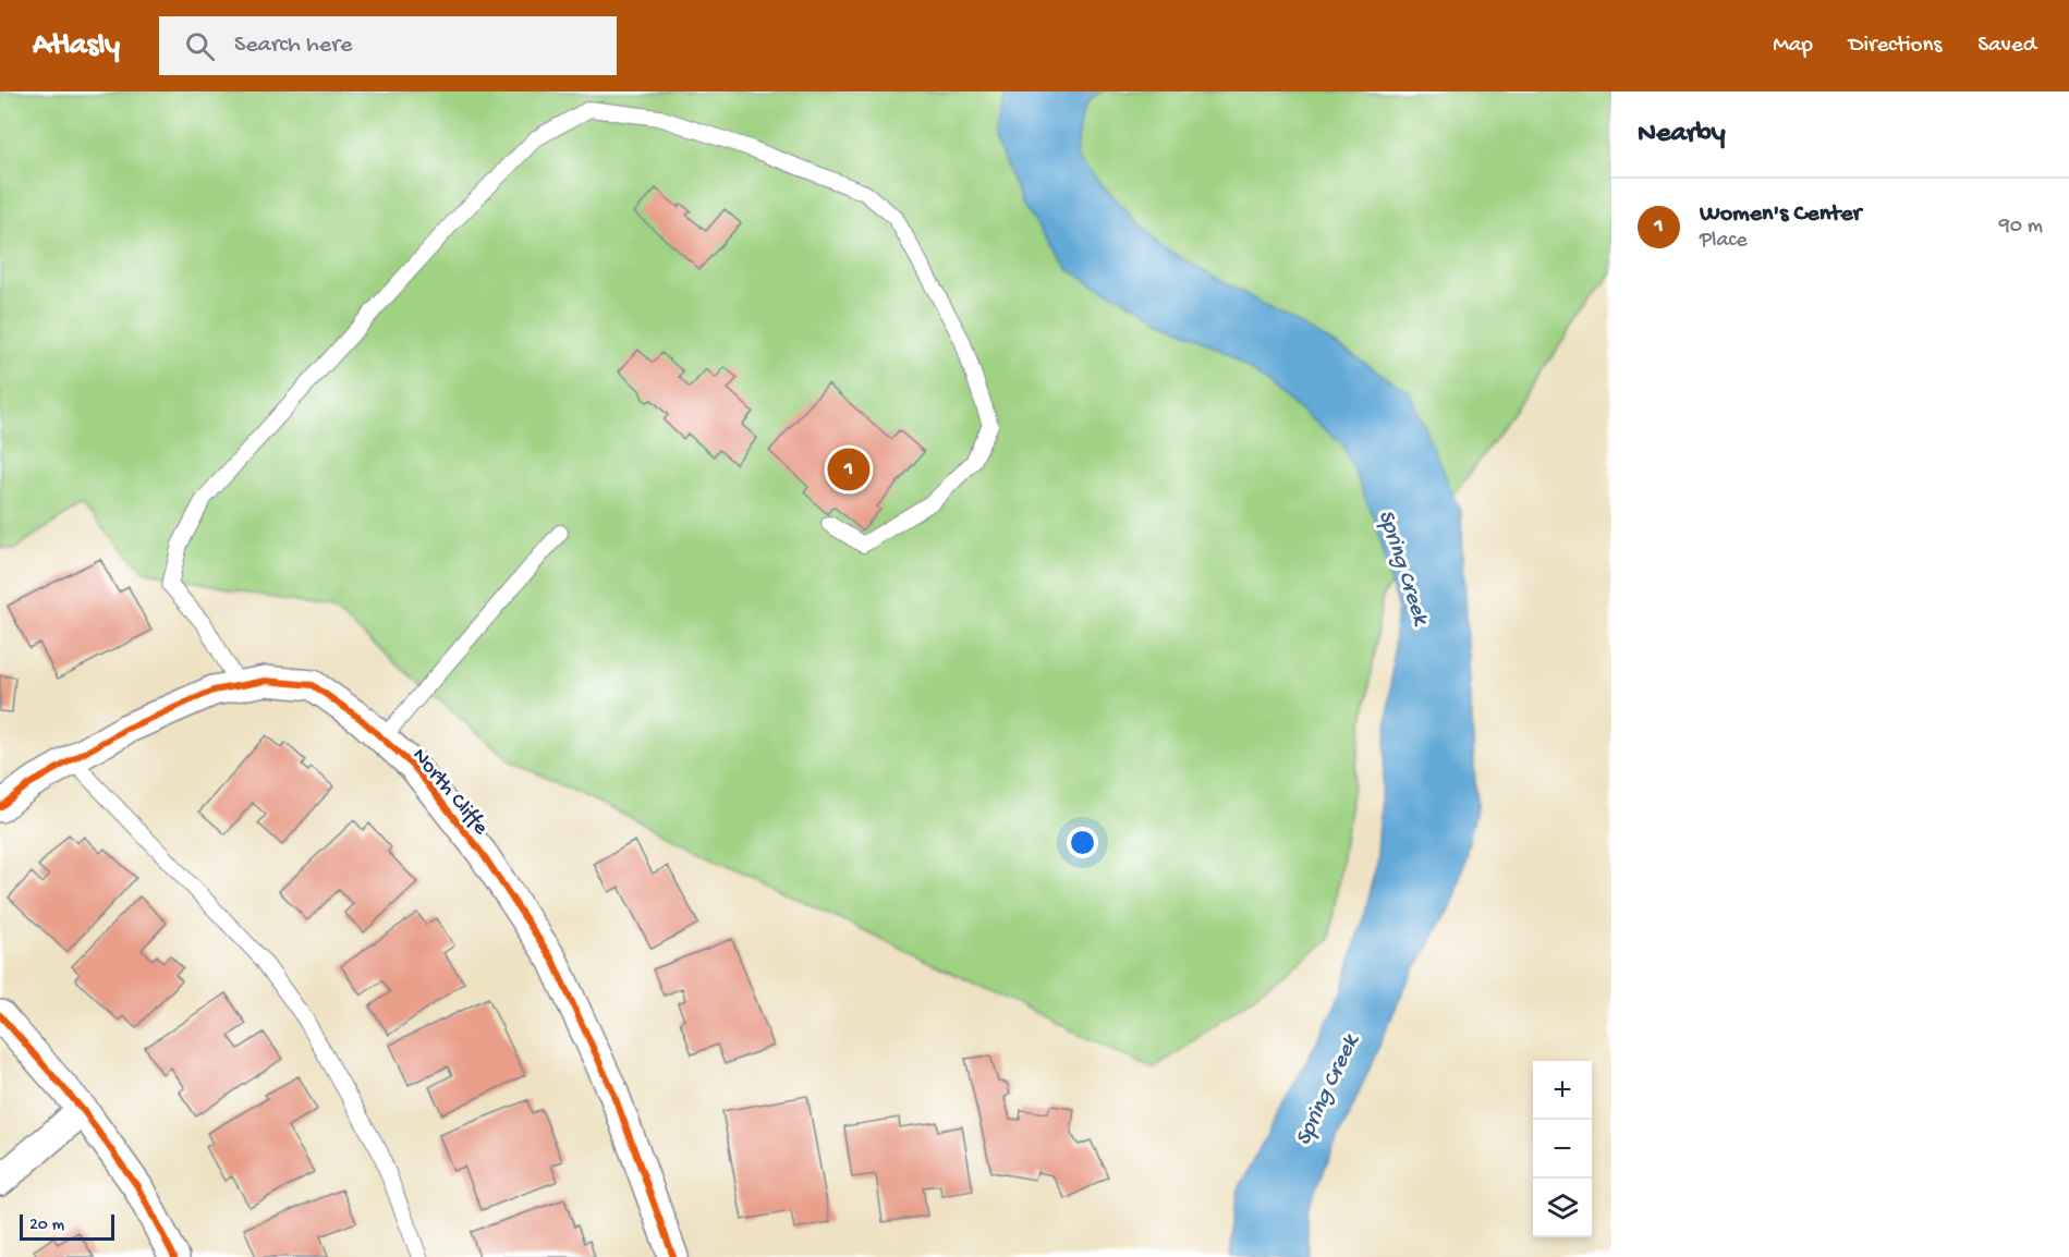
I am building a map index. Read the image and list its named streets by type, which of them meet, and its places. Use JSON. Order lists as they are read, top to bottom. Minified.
{"streets":{"street":["North Cliffe"]},"water":["Spring Creek"],"scale_bar":"20 m","page":{"header":"Atlasly","search":"Search here","nav":["Map","Directions","Saved"],"heading":"Nearby","list":[{"mark":"1","name":"Women's Center","note":"Place","value":"90 m"}],"pins":"1","map_buttons":["+","−"],"scale":"20 m"}}
